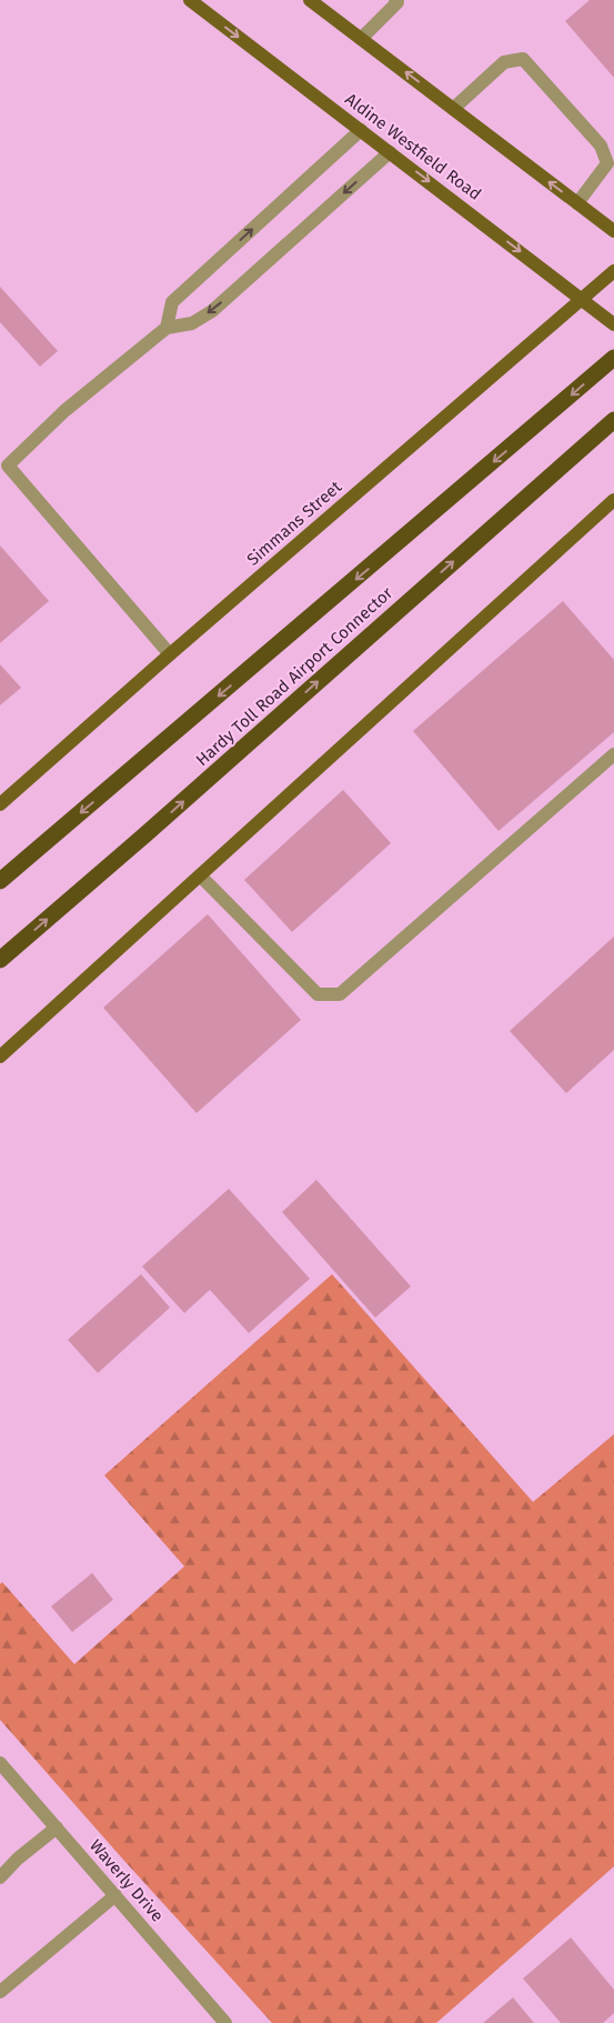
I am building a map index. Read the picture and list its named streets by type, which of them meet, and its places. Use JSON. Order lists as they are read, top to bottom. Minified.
{"streets":{"highway":["Hardy Toll Road Airport Connector"],"main road":["Aldine Westfield Road","Simmans Street"],"street":["Waverly Drive"]},"crossings":[["Aldine Westfield Road","Simmans Street"]]}
